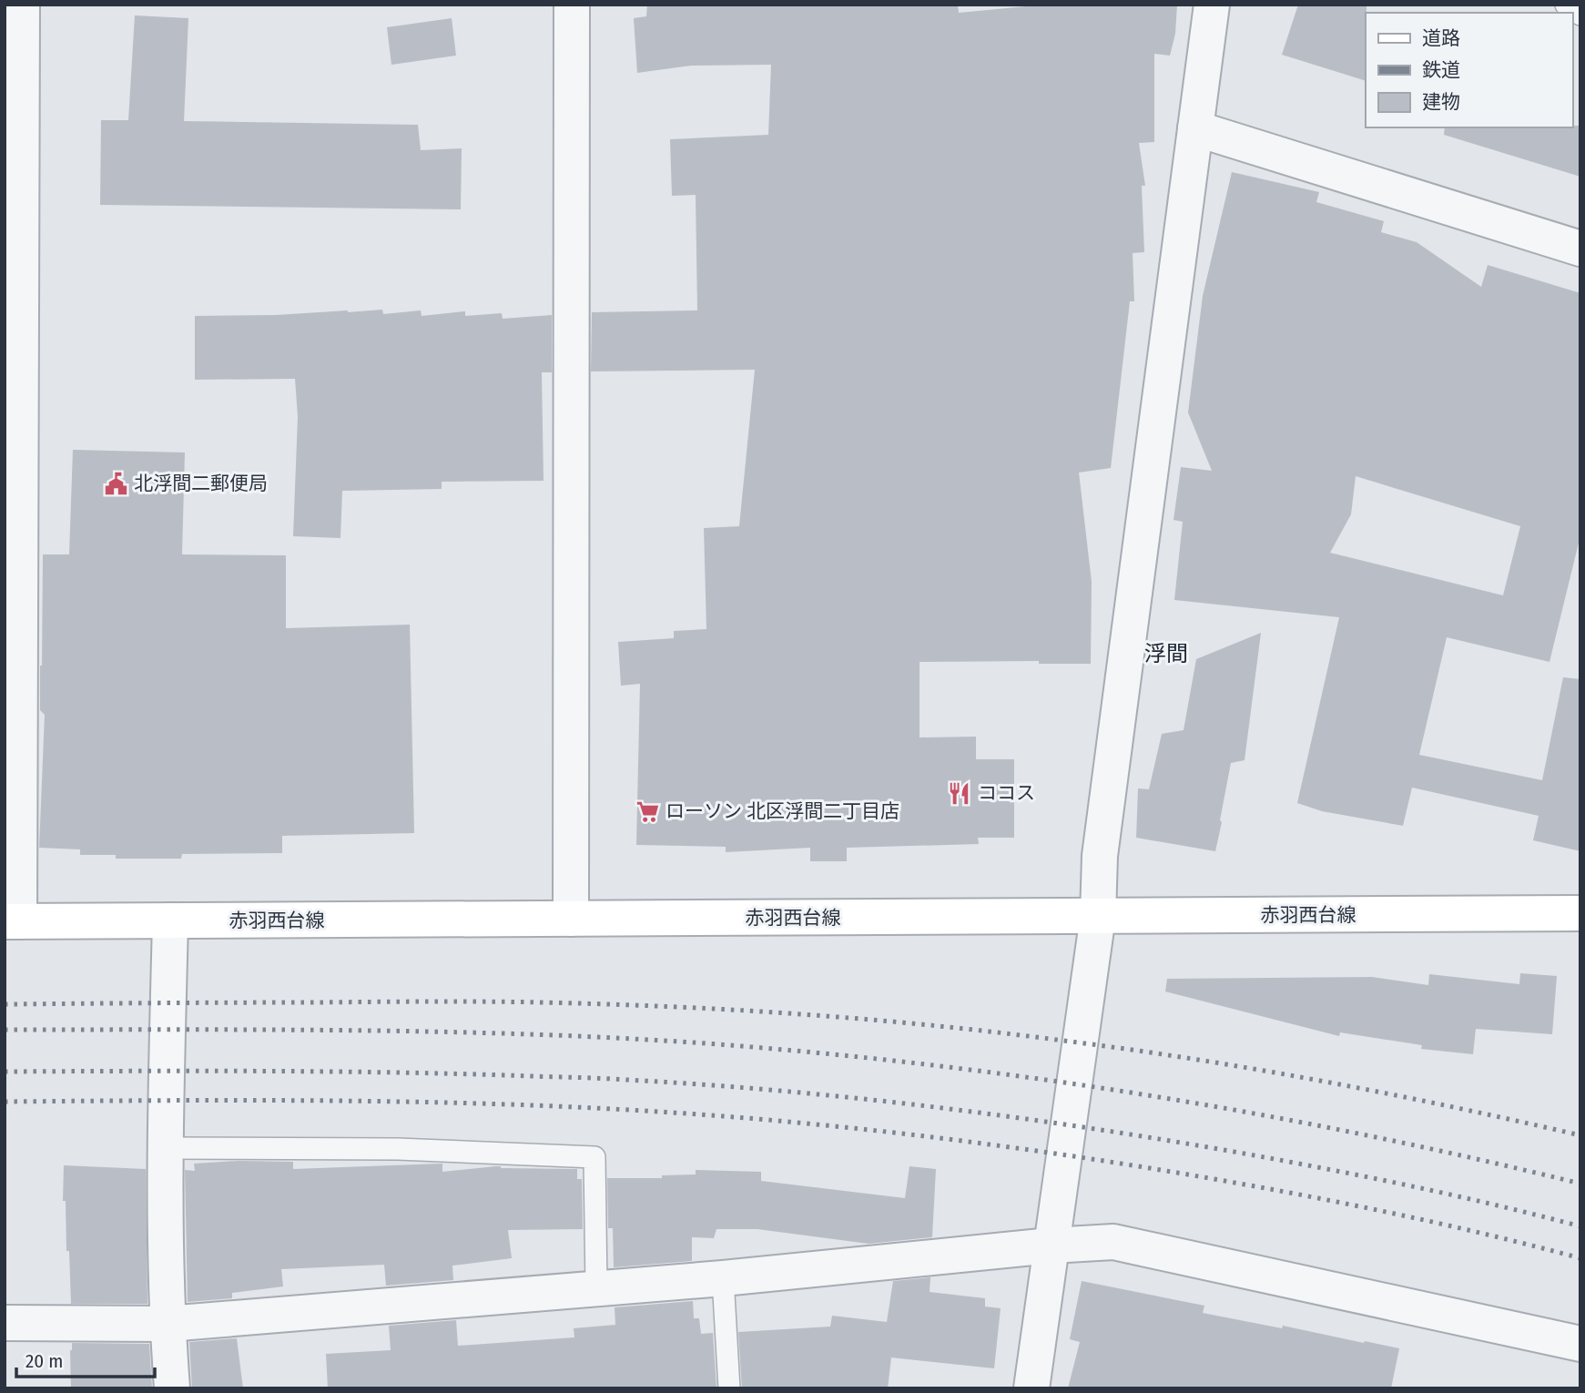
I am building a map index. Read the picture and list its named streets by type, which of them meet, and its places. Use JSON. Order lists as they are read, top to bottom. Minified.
{"streets":{"main road":["赤羽西台線"]},"districts":["浮間"],"places":{"public building":["北浮間二郵便局"],"restaurant":["ココス"],"supermarket":["ローソン 北区浮間二丁目店"]},"legend":["道路","鉄道","建物"],"scale_bar":"20 m"}
